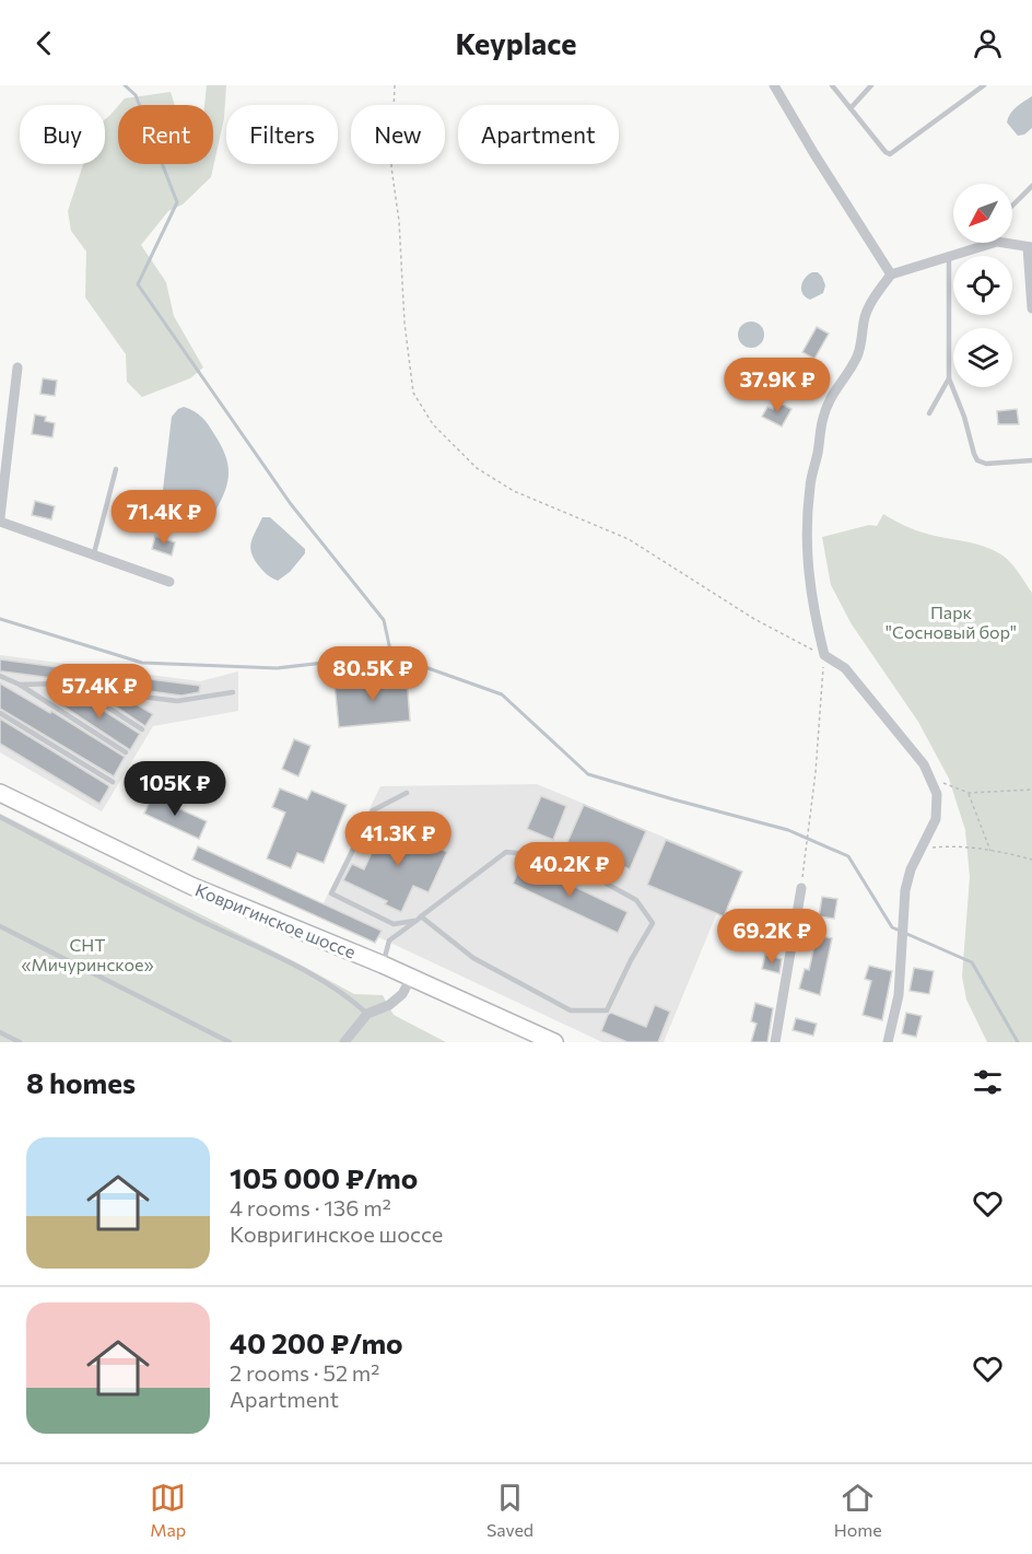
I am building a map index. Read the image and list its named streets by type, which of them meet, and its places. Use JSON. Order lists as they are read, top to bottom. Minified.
{"streets":{"main road":["Ковригинское шоссе"]},"parks":["Парк \"Сосновый бор\"","СНТ «Мичуринское»"],"north":"bottom left","page":{"header":"Keyplace","chip":["Buy","Rent","Filters","New","Apartment"],"price":["37.9K ₽","71.4K ₽","80.5K ₽","57.4K ₽","105K ₽","41.3K ₽","40.2K ₽","69.2K ₽"],"heading":"8 homes","list":[{"name":"105 000 ₽/mo","note":"4 rooms · 136 m² · Ковригинское шоссе"},{"name":"40 200 ₽/mo","note":"2 rooms · 52 m² · Apartment"}],"tabs":["Map","Saved","Home"]}}
